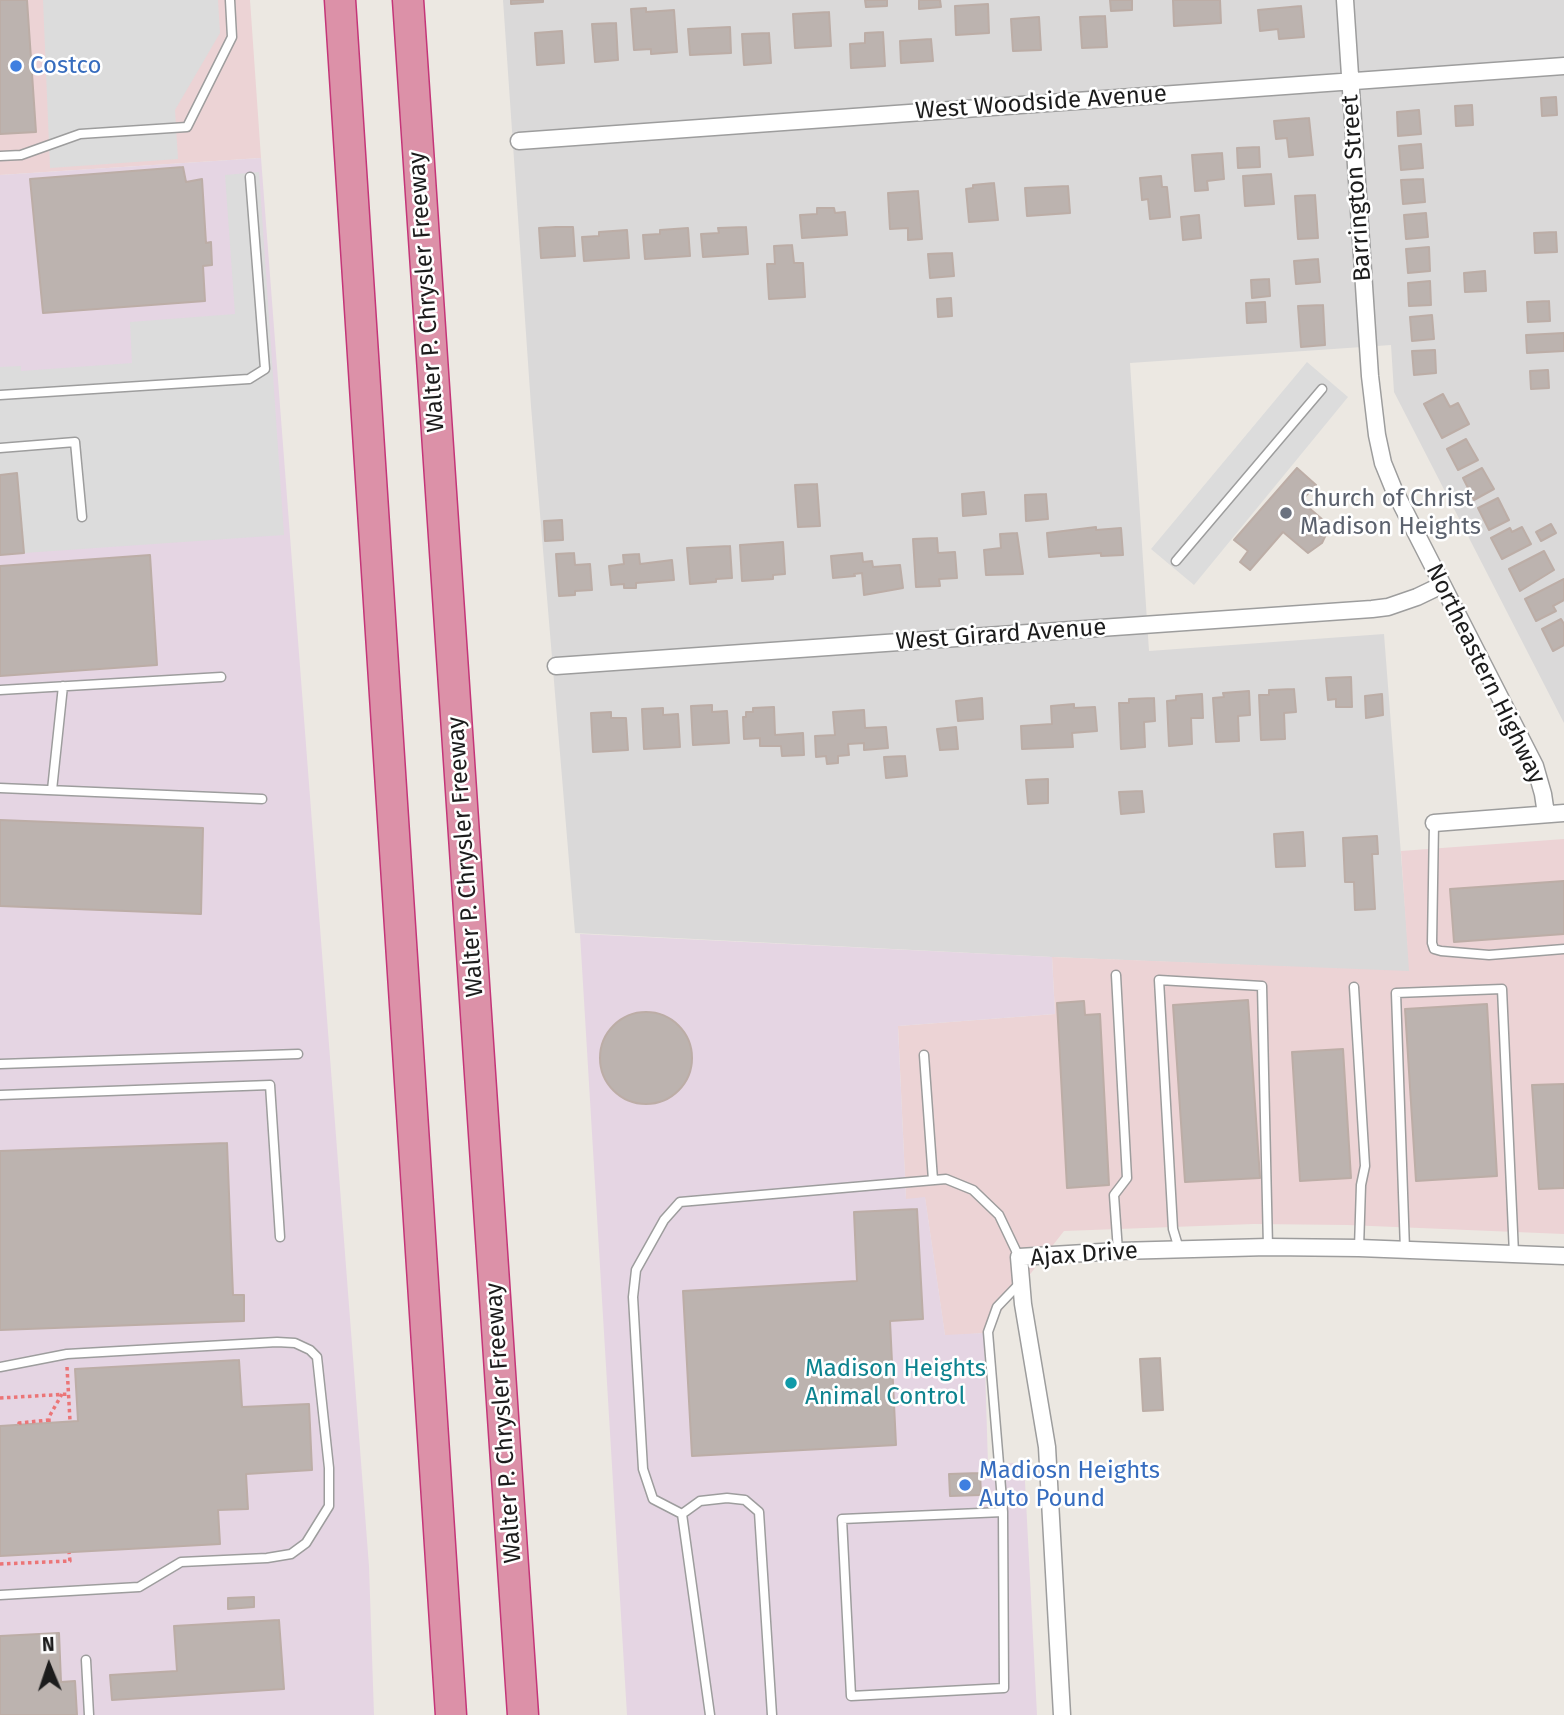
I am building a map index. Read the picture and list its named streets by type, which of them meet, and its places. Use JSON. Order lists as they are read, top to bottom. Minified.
{"streets":{"highway":["Walter P. Chrysler Freeway"],"street":["West Woodside Avenue","Barrington Street","West Girard Avenue","Northeastern Highway","Ajax Drive"]},"crossings":[["West Woodside Avenue","Barrington Street"],["Barrington Street","Northeastern Highway"],["West Girard Avenue","Northeastern Highway"]],"places":["Costco","Church of Christ Madison Heights","Madison Heights Animal Control","Madiosn Heights Auto Pound"],"north":"top"}
